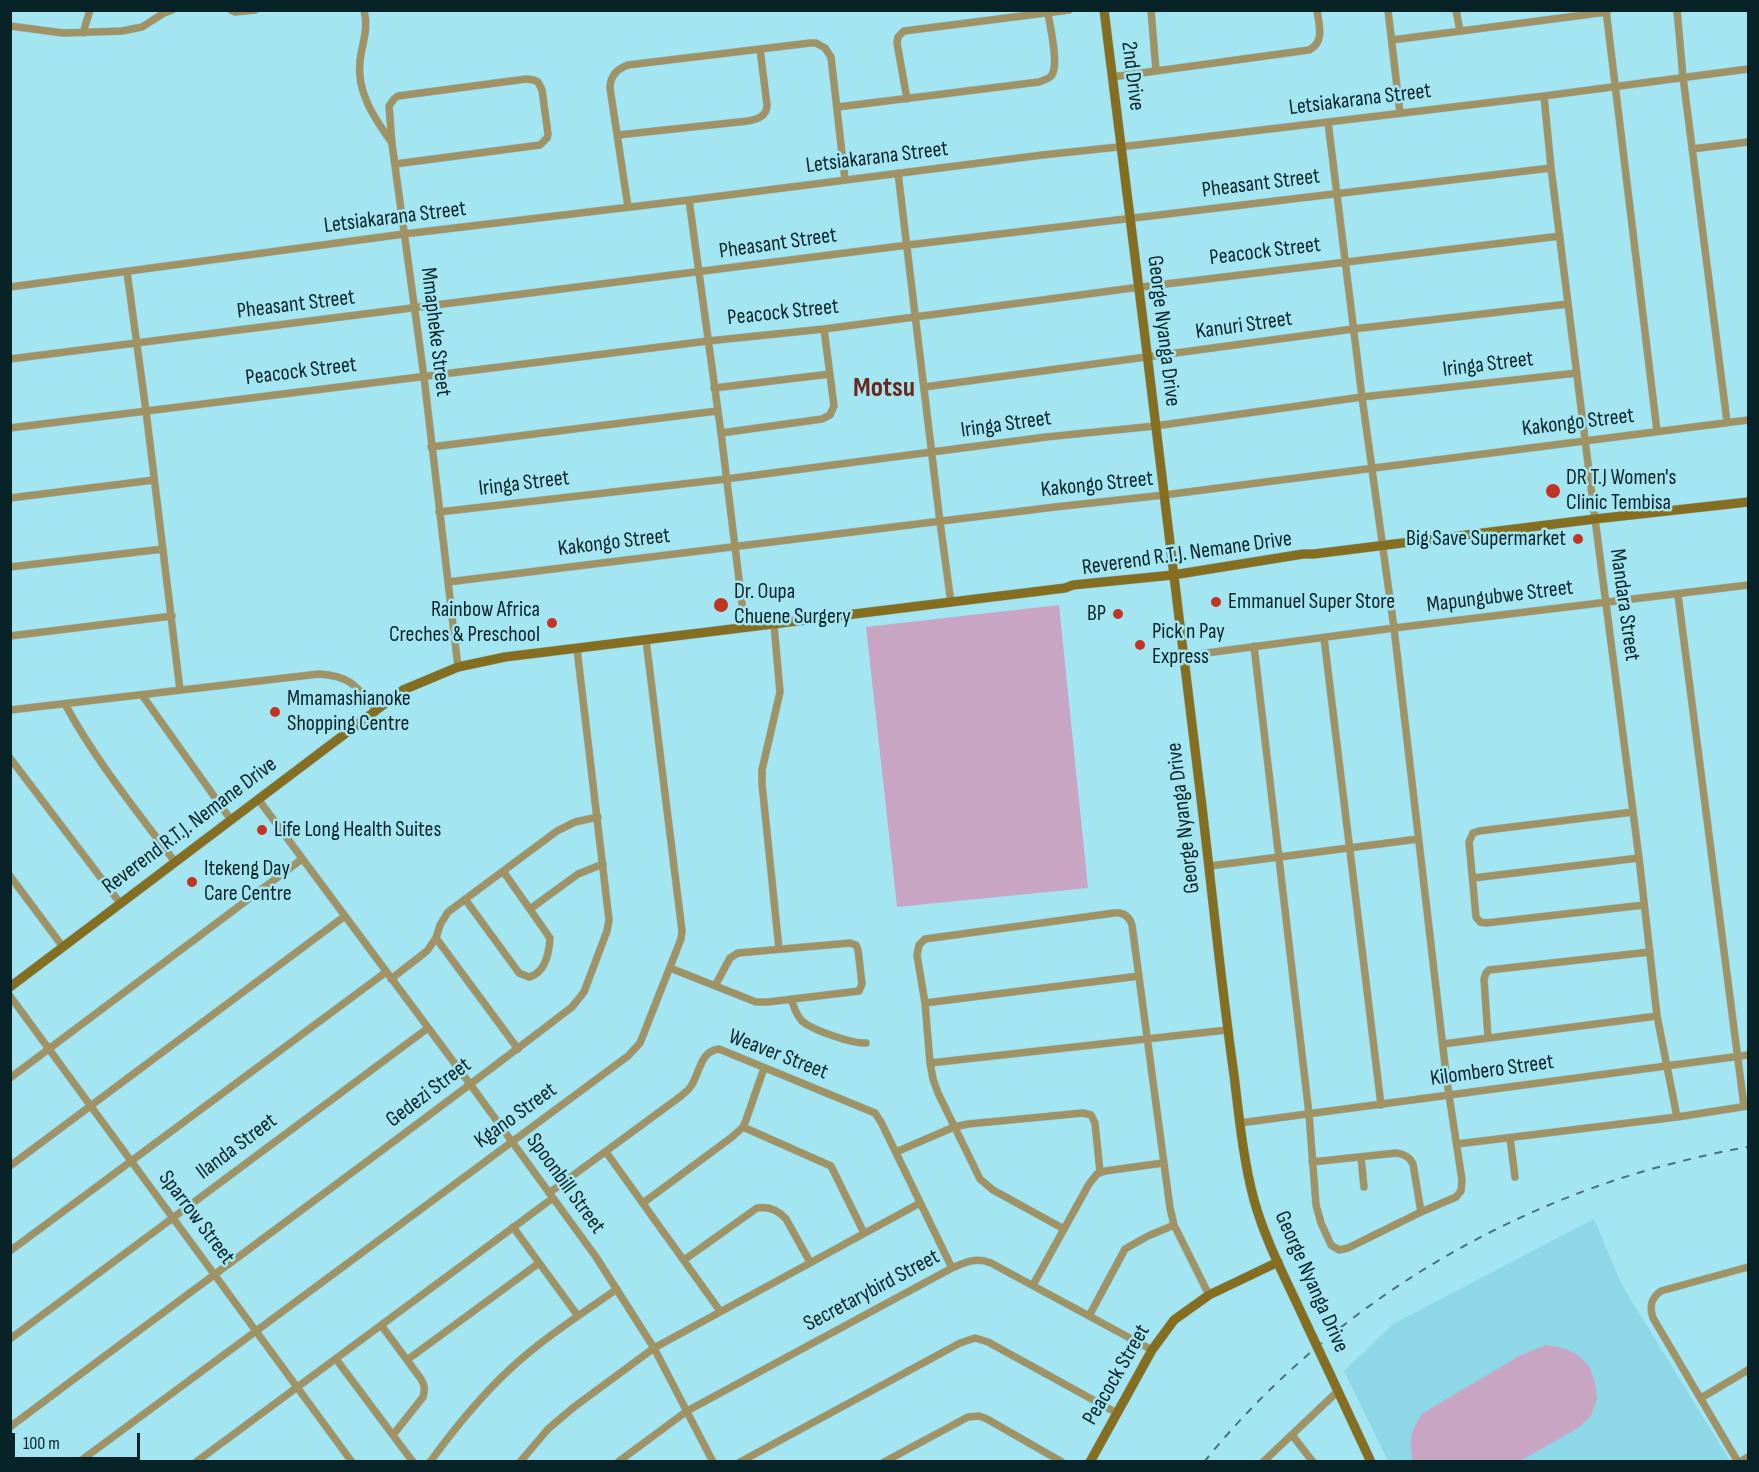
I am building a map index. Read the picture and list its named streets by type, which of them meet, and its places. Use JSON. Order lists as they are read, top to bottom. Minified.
{"streets":{"street":["2nd Drive","Letsiakarana Street","Pheasant Street","Peacock Street","Kanuri Street","George Nyanga Drive","Mmapheke Street","Iringa Street","Kakongo Street","Reverend R.T.J. Nemane Drive","Mapungubwe Street","Mandara Street","Weaver Street","Kilombero Street","Gedezi Street","Kgano Street","Ilanda Street","Spoonbill Street","Sparrow Street","Secretarybird Street"]},"crossings":[["2nd Drive","Letsiakarana Street"],["2nd Drive","George Nyanga Drive"],["Letsiakarana Street","George Nyanga Drive"],["Letsiakarana Street","Mmapheke Street"],["Letsiakarana Street","Mandara Street"],["Pheasant Street","George Nyanga Drive"],["Pheasant Street","Mmapheke Street"],["Pheasant Street","Mandara Street"],["Peacock Street","George Nyanga Drive"],["Peacock Street","Mmapheke Street"],["Peacock Street","Mandara Street"],["Peacock Street","Secretarybird Street"],["Kanuri Street","George Nyanga Drive"],["Kanuri Street","Mandara Street"],["George Nyanga Drive","Iringa Street"],["George Nyanga Drive","Kakongo Street"],["George Nyanga Drive","Reverend R.T.J. Nemane Drive"],["George Nyanga Drive","Mapungubwe Street"],["George Nyanga Drive","Kilombero Street"],["Mmapheke Street","Iringa Street"],["Mmapheke Street","Kakongo Street"],["Mmapheke Street","Reverend R.T.J. Nemane Drive"],["Iringa Street","Mandara Street"],["Kakongo Street","Mandara Street"],["Reverend R.T.J. Nemane Drive","Mandara Street"],["Reverend R.T.J. Nemane Drive","Gedezi Street"],["Reverend R.T.J. Nemane Drive","Kgano Street"],["Reverend R.T.J. Nemane Drive","Spoonbill Street"],["Mapungubwe Street","Mandara Street"],["Mandara Street","Kilombero Street"],["Weaver Street","Spoonbill Street"],["Weaver Street","Sparrow Street"],["Weaver Street","Secretarybird Street"],["Gedezi Street","Spoonbill Street"],["Gedezi Street","Sparrow Street"],["Kgano Street","Spoonbill Street"],["Kgano Street","Sparrow Street"],["Ilanda Street","Spoonbill Street"],["Ilanda Street","Sparrow Street"],["Spoonbill Street","Secretarybird Street"]],"districts":["Motsu"],"places":["DR T.J Women's Clinic Tembisa","Big Save Supermarket","Emmanuel Super Store","Dr. Oupa Chuene Surgery","BP","Rainbow Africa Creches & Preschool","Pick n Pay Express","Mmamashianoke Shopping Centre","Life Long Health Suites","Itekeng Day Care Centre"],"scale_bar":"100 m"}
